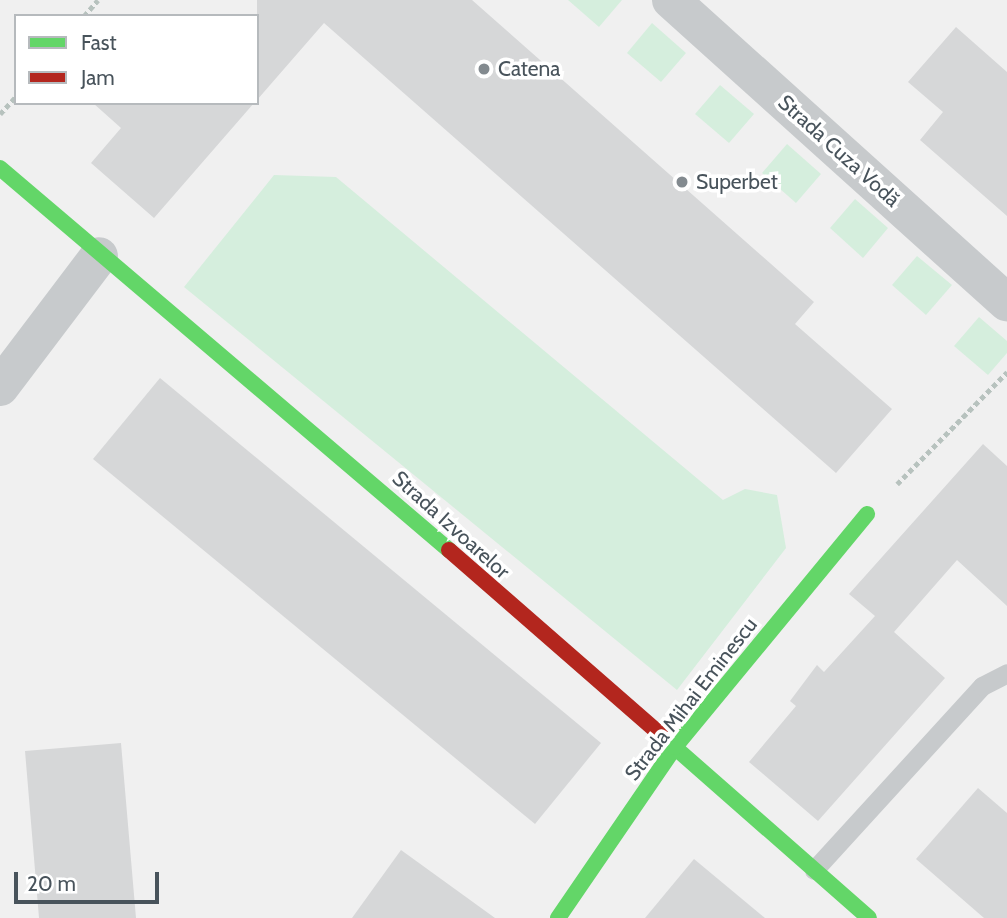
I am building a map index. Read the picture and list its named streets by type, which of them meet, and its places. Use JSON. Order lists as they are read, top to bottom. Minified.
{"streets":{"street":["Strada Cuza Vodă","Strada Izvoarelor","Strada Mihai Eminescu"]},"crossings":[["Strada Izvoarelor","Strada Mihai Eminescu"]],"places":["Catena","Superbet"],"legend":["Fast","Jam"],"scale_bar":"20 m"}
